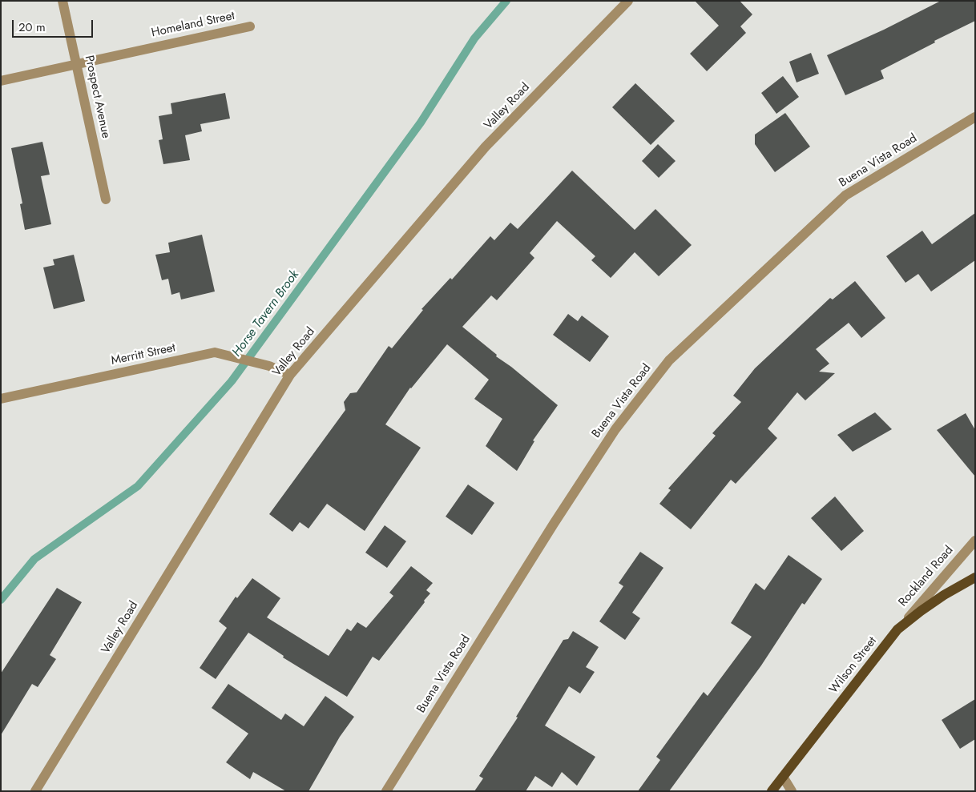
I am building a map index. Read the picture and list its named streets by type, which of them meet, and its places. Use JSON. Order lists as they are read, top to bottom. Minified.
{"streets":{"main road":["Wilson Street"],"street":["Homeland Street","Prospect Avenue","Valley Road","Buena Vista Road","Merritt Street","Rockland Road"]},"crossings":[["Homeland Street","Prospect Avenue"],["Valley Road","Merritt Street"],["Rockland Road","Wilson Street"]],"water":["Horse Tavern Brook"],"scale_bar":"20 m"}
